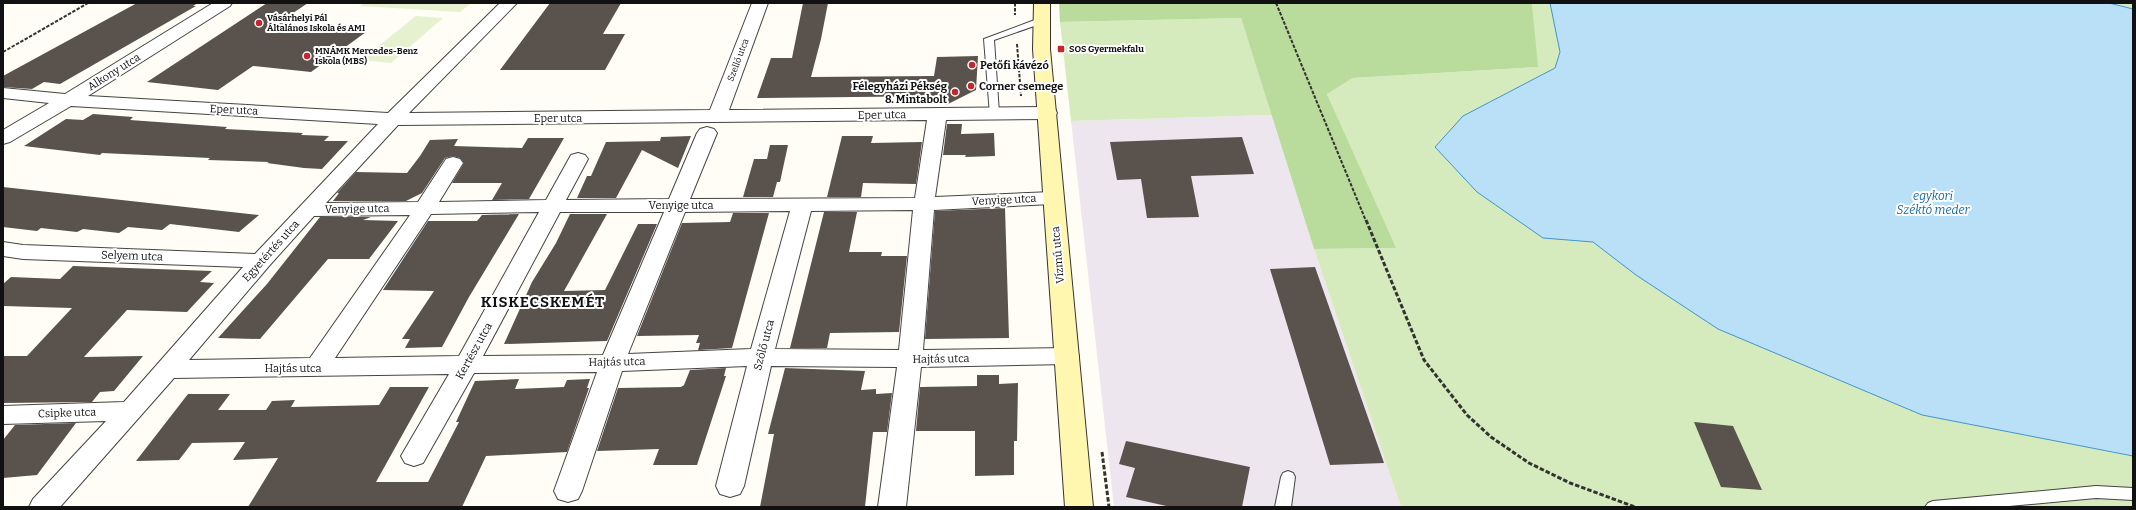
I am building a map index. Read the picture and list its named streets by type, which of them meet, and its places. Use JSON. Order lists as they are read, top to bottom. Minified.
{"streets":{"main road":["Vízmű utca"],"street":["Szellő utca","Alkony utca","Eper utca","Venyige utca","Egyetértés utca","Selyem utca","Szőlő utca","Kertész utca","Hajtás utca","Csipke utca"]},"crossings":[["Szellő utca","Eper utca"],["Szellő utca","Venyige utca"],["Szellő utca","Hajtás utca"],["Alkony utca","Eper utca"],["Eper utca","Egyetértés utca"],["Eper utca","Vízmű utca"],["Venyige utca","Egyetértés utca"],["Venyige utca","Vízmű utca"],["Venyige utca","Szőlő utca"],["Venyige utca","Kertész utca"],["Egyetértés utca","Selyem utca"],["Egyetértés utca","Hajtás utca"],["Egyetértés utca","Csipke utca"],["Vízmű utca","Hajtás utca"],["Szőlő utca","Hajtás utca"],["Kertész utca","Hajtás utca"]],"districts":["KISKECSKEMÉT"],"water":["egykori Széktó meder"],"places":{"other":["Vásárhelyi Pál Általános Iskola és AMI","MNÁMK Mercedes-Benz Iskola (MBS)","Petőfi kávézó","Corner csemege","Félegyházi Pékség 8. Mintabolt"],"transit":["SOS Gyermekfalu"]}}
